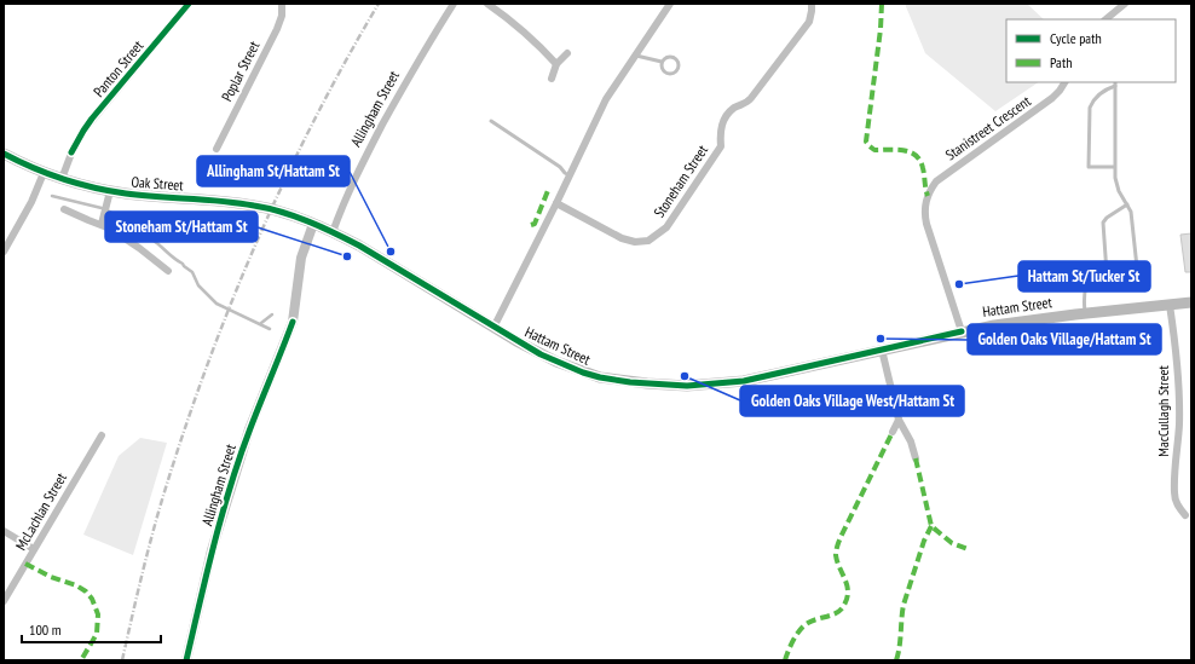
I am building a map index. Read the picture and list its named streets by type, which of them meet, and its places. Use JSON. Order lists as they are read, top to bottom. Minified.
{"streets":{"main road":["Oak Street","Hattam Street"],"street":["Panton Street","Poplar Street","Allingham Street","Stanistreet Crescent","Stoneham Street","MacCullagh Street","McLachlan Street"]},"crossings":[["Panton Street","Oak Street"],["Allingham Street","Oak Street"],["Allingham Street","Hattam Street"],["Stanistreet Crescent","Hattam Street"],["Oak Street","Hattam Street"],["Hattam Street","MacCullagh Street"]],"places":["Allingham St/Hattam St","Stoneham St/Hattam St","Hattam St/Tucker St","Golden Oaks Village/Hattam St","Golden Oaks Village West/Hattam St"],"legend":["Cycle path","Path"],"scale_bar":"100 m"}
